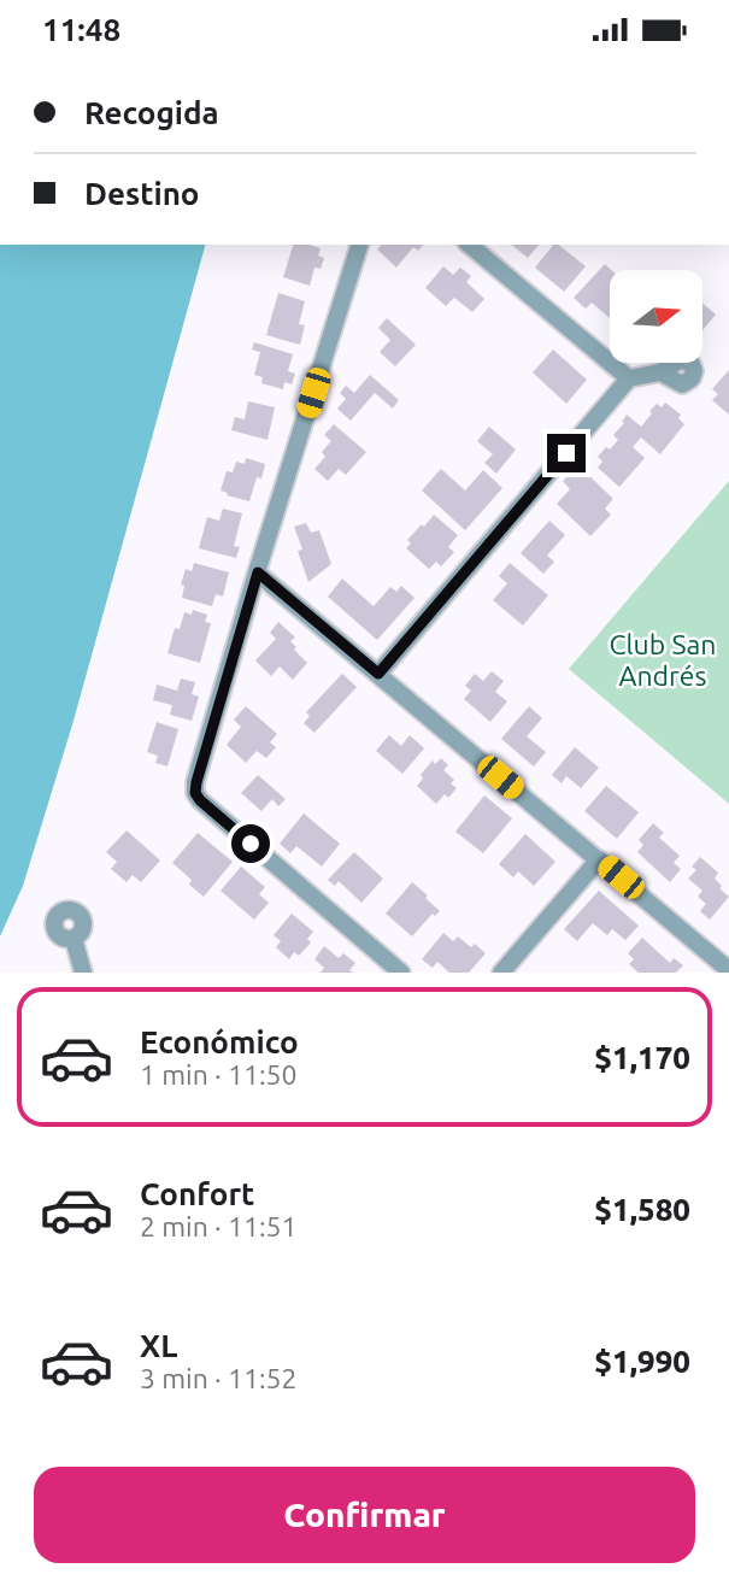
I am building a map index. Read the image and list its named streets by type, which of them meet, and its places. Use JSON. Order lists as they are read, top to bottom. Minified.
{"parks":["Club San Andrés"],"north":"right","page":{"status":"11:48","banner":["Recogida","Destino"],"list":[{"name":"Económico","note":"1 min · 11:50","value":"$1,170"},{"name":"Confort","note":"2 min · 11:51","value":"$1,580"},{"name":"XL","note":"3 min · 11:52","value":"$1,990"}],"buttons":"Confirmar"}}
